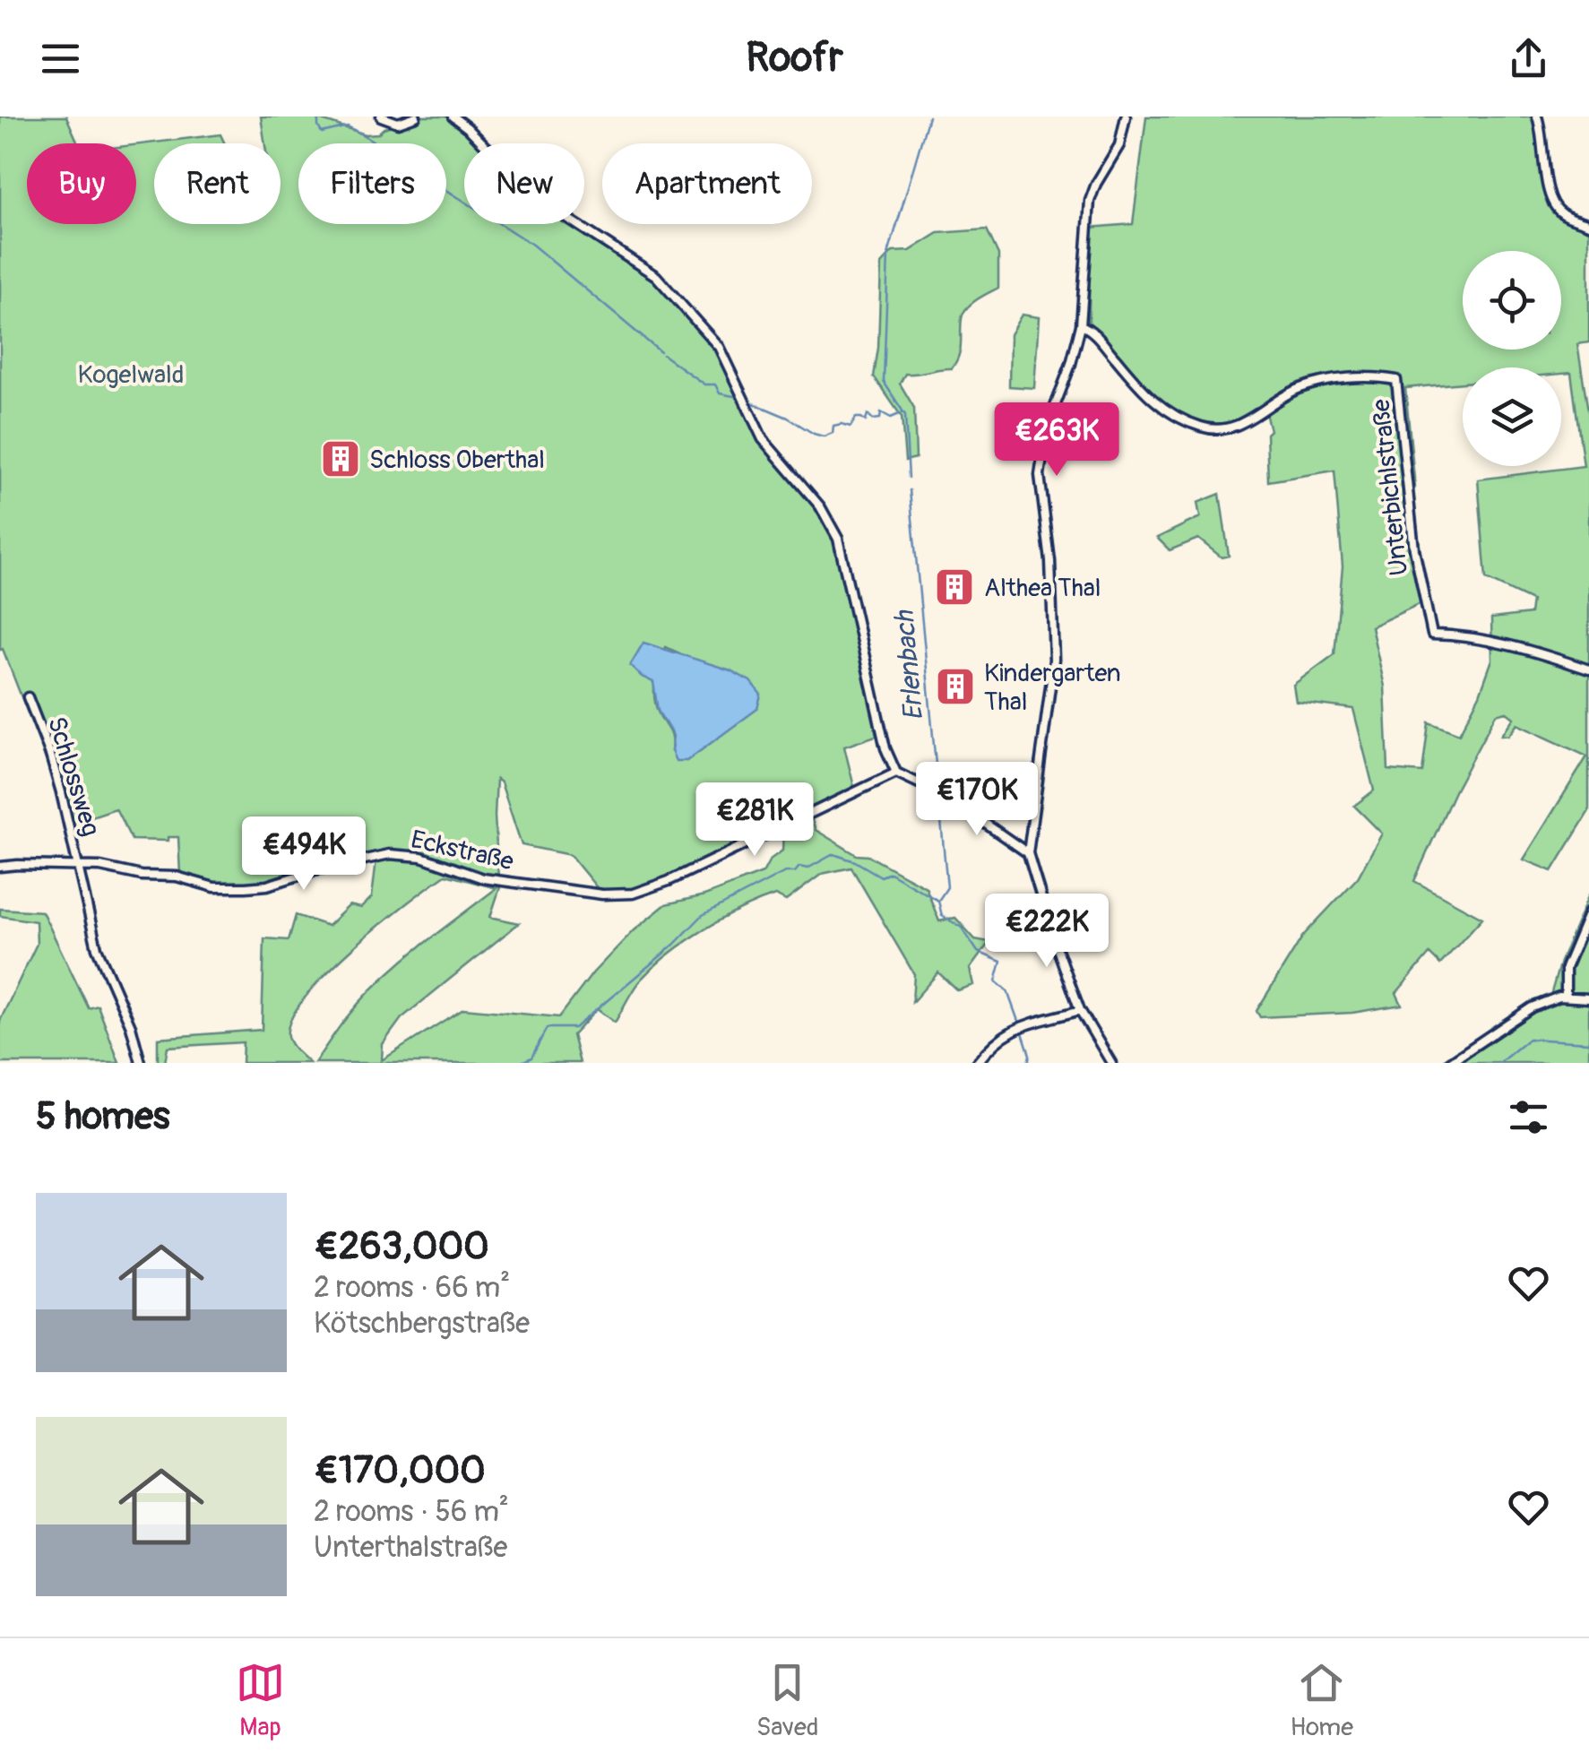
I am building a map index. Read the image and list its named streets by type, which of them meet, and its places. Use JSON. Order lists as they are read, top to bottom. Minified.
{"streets":{"street":["Unterbichlstraße","Schlossweg","Eckstraße"]},"crossings":[["Schlossweg","Eckstraße"]],"water":["Erlenbach"],"parks":["Kogelwald"],"places":{"building":["Schloss Oberthal","Althea Thal","Kindergarten Thal"]},"page":{"header":"Roofr","chip":["Buy","Rent","Filters","New","Apartment"],"price":["€263K","€170K","€281K","€494K","€222K"],"heading":"5 homes","list":[{"name":"€263,000","note":"2 rooms · 66 m² · Kötschbergstraße"},{"name":"€170,000","note":"2 rooms · 56 m² · Unterthalstraße"}],"tabs":["Map","Saved","Home"]}}
